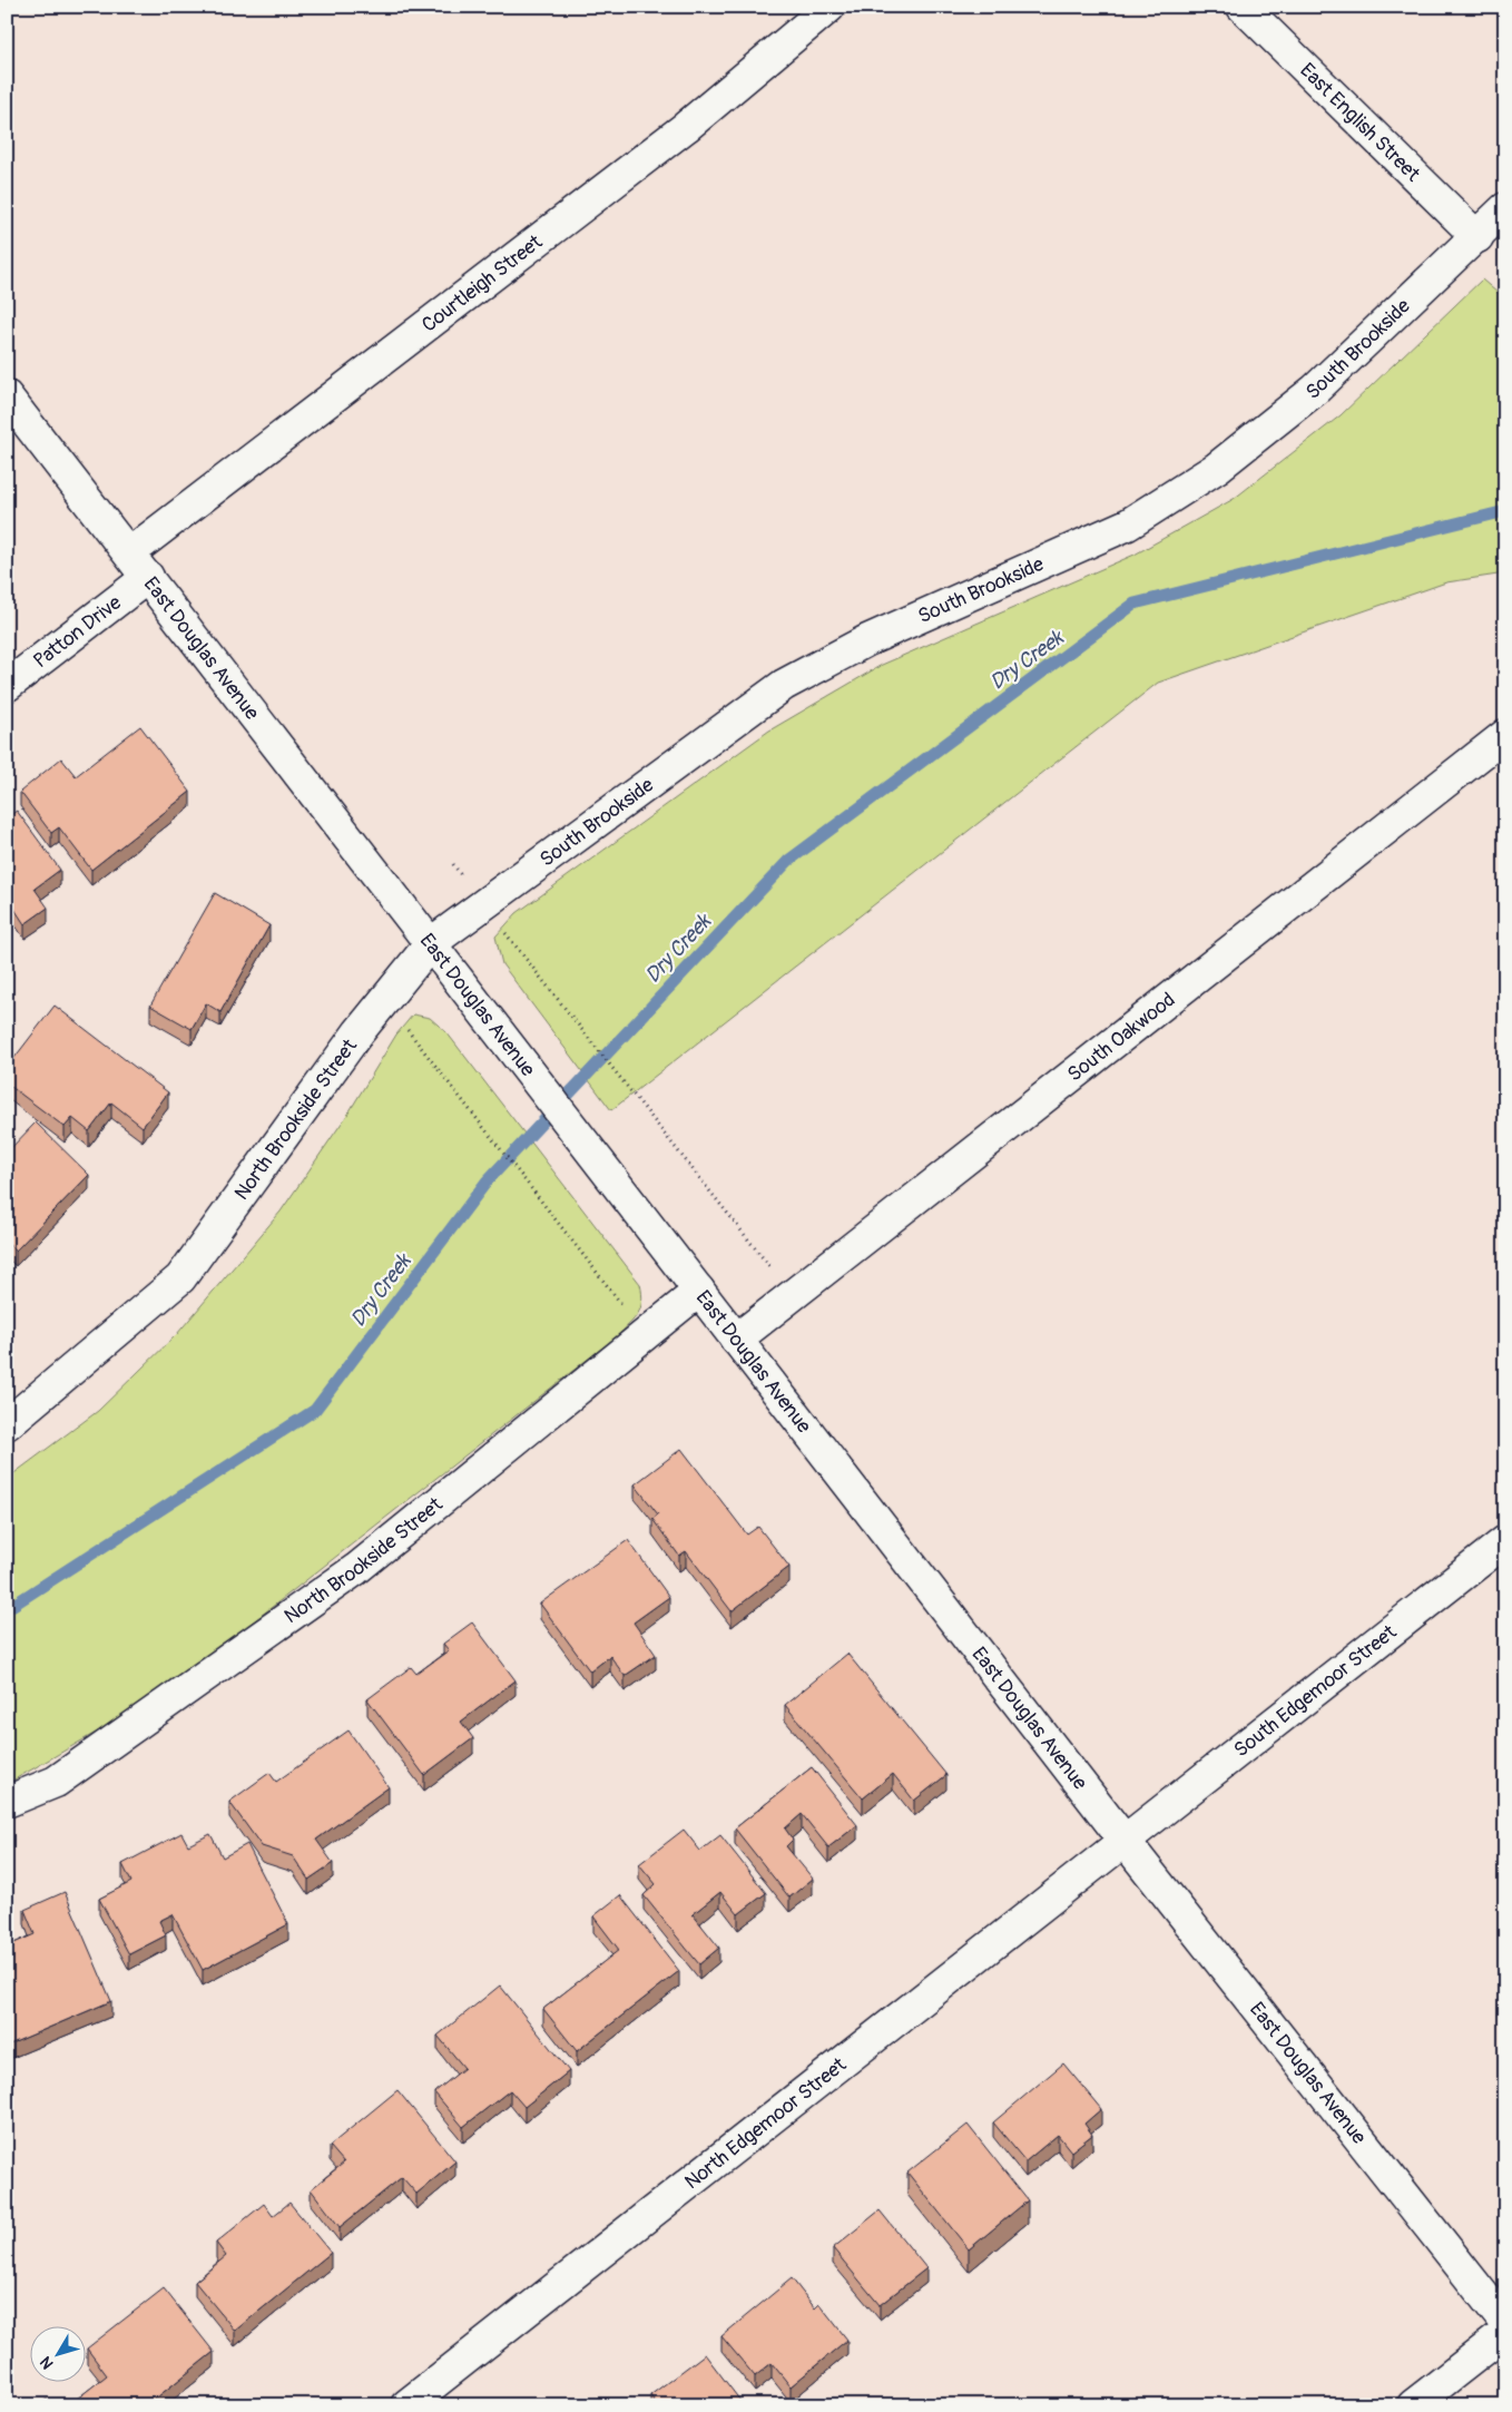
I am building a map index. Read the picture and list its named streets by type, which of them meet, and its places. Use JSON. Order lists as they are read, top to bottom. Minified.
{"streets":{"street":["East English Street","Courtleigh Street","South Brookside","Patton Drive","East Douglas Avenue","South Oakwood","North Brookside Street","South Edgemoor Street","North Edgemoor Street"]},"crossings":[["East English Street","South Brookside"],["Courtleigh Street","East Douglas Avenue"],["South Brookside","East Douglas Avenue"],["South Brookside","North Brookside Street"],["Patton Drive","East Douglas Avenue"],["East Douglas Avenue","South Oakwood"],["East Douglas Avenue","North Brookside Street"],["East Douglas Avenue","South Edgemoor Street"],["East Douglas Avenue","North Edgemoor Street"],["South Edgemoor Street","North Edgemoor Street"]],"water":["Dry Creek"],"north":"bottom left"}
